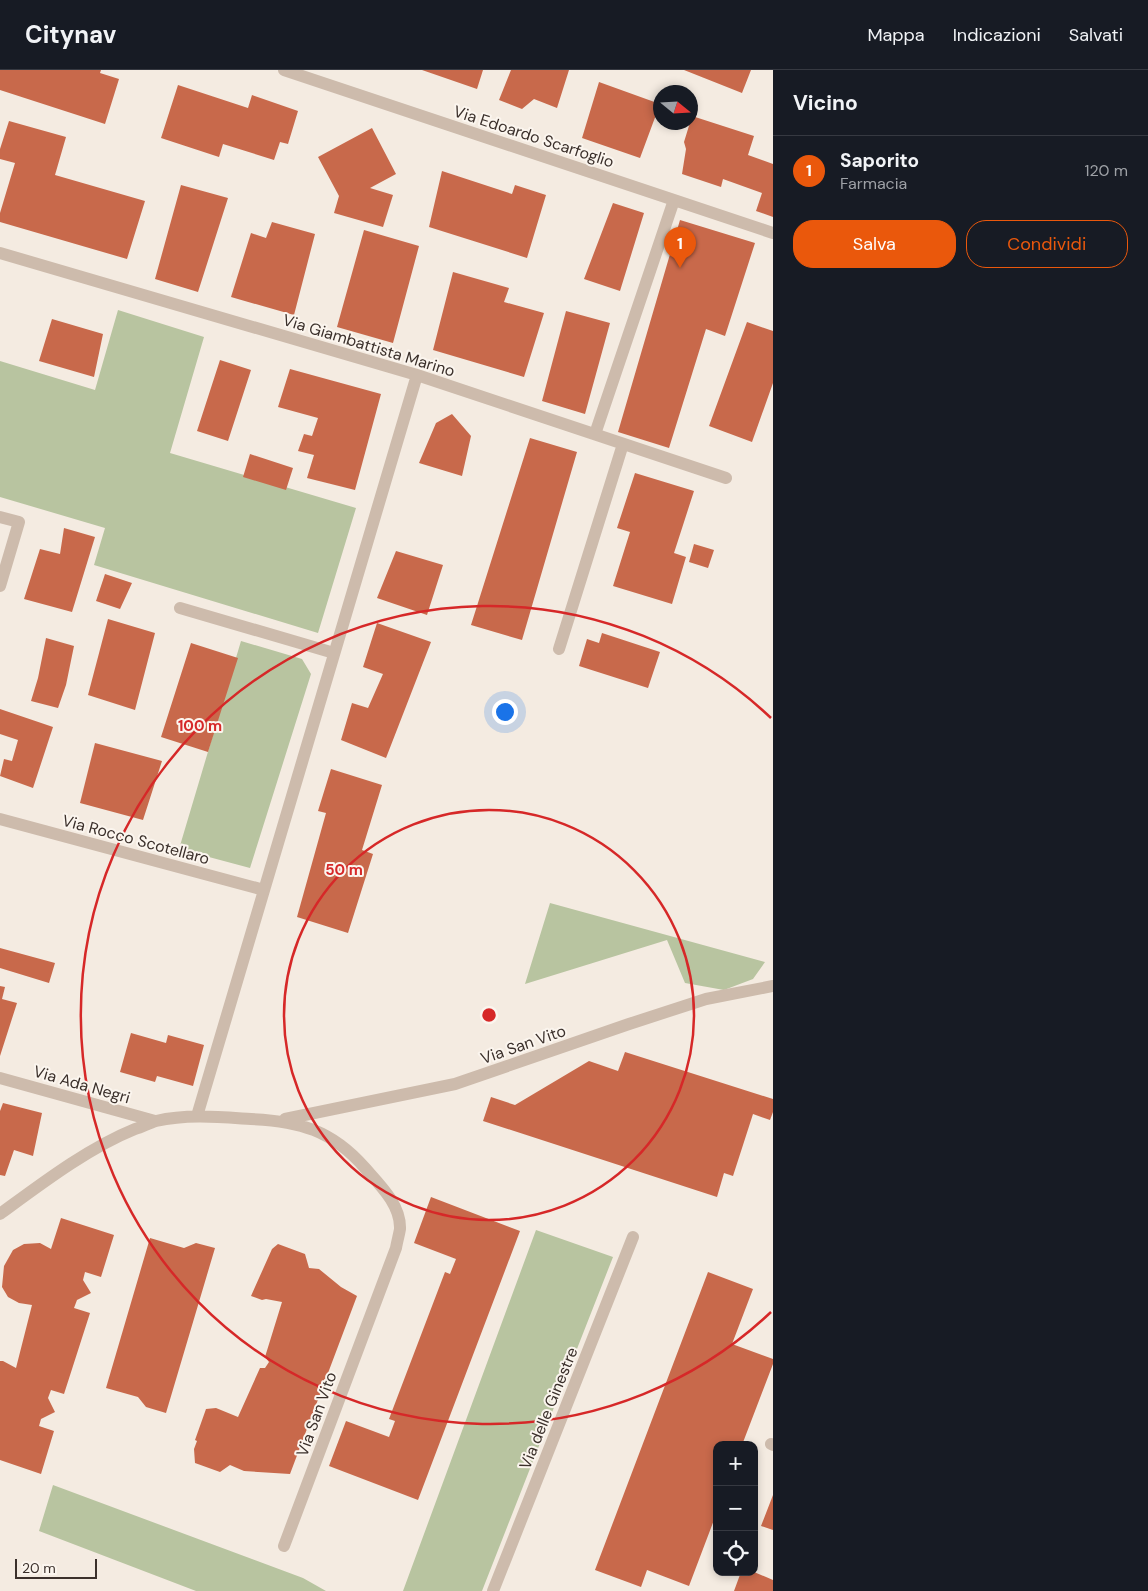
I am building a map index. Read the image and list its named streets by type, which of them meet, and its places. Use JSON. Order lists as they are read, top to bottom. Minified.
{"streets":{"street":["Via Edoardo Scarfoglio","Via Giambattista Marino","Via Rocco Scotellaro","Via San Vito","Via Ada Negri","Via delle Ginestre"]},"crossings":[["Via San Vito","Via Ada Negri"]],"scale_bar":"20 m","north":"right","page":{"header":"Citynav","nav":["Mappa","Indicazioni","Salvati"],"heading":"Vicino","list":[{"mark":"1","name":"Saporito","note":"Farmacia","value":"120 m"}],"buttons":["Salva","Condividi"],"pins":"1","map_buttons":["+","−"],"scale":"20 m"},"rings":["100 m","50 m"]}
